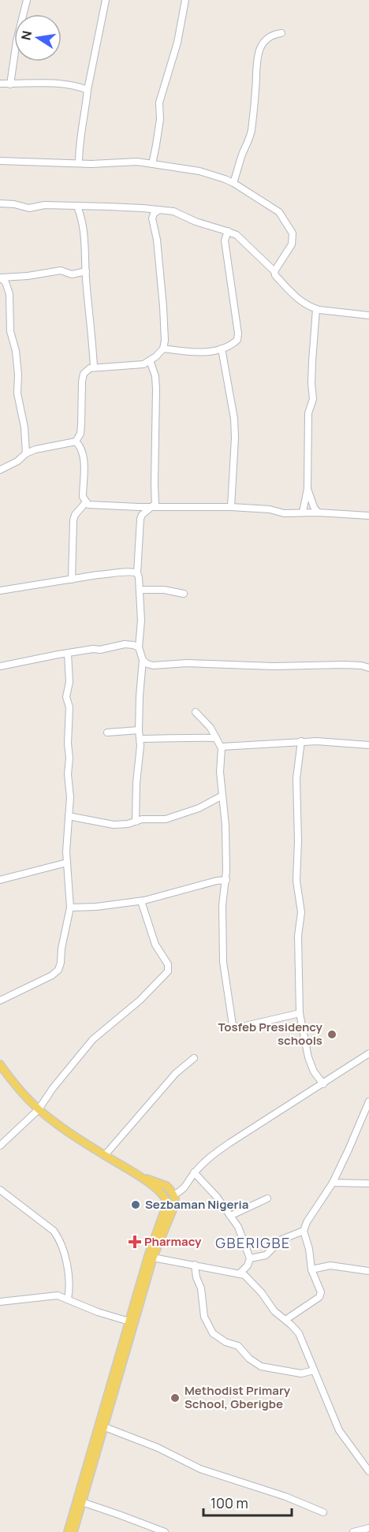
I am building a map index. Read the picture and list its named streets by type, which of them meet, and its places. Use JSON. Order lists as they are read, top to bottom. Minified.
{"districts":["GBERIGBE"],"places":{"other":["Tosfeb Presidency schools","Sezbaman Nigeria","Methodist Primary School, Gberigbe"],"health":["Pharmacy"]},"scale_bar":"100 m","north":"left"}
